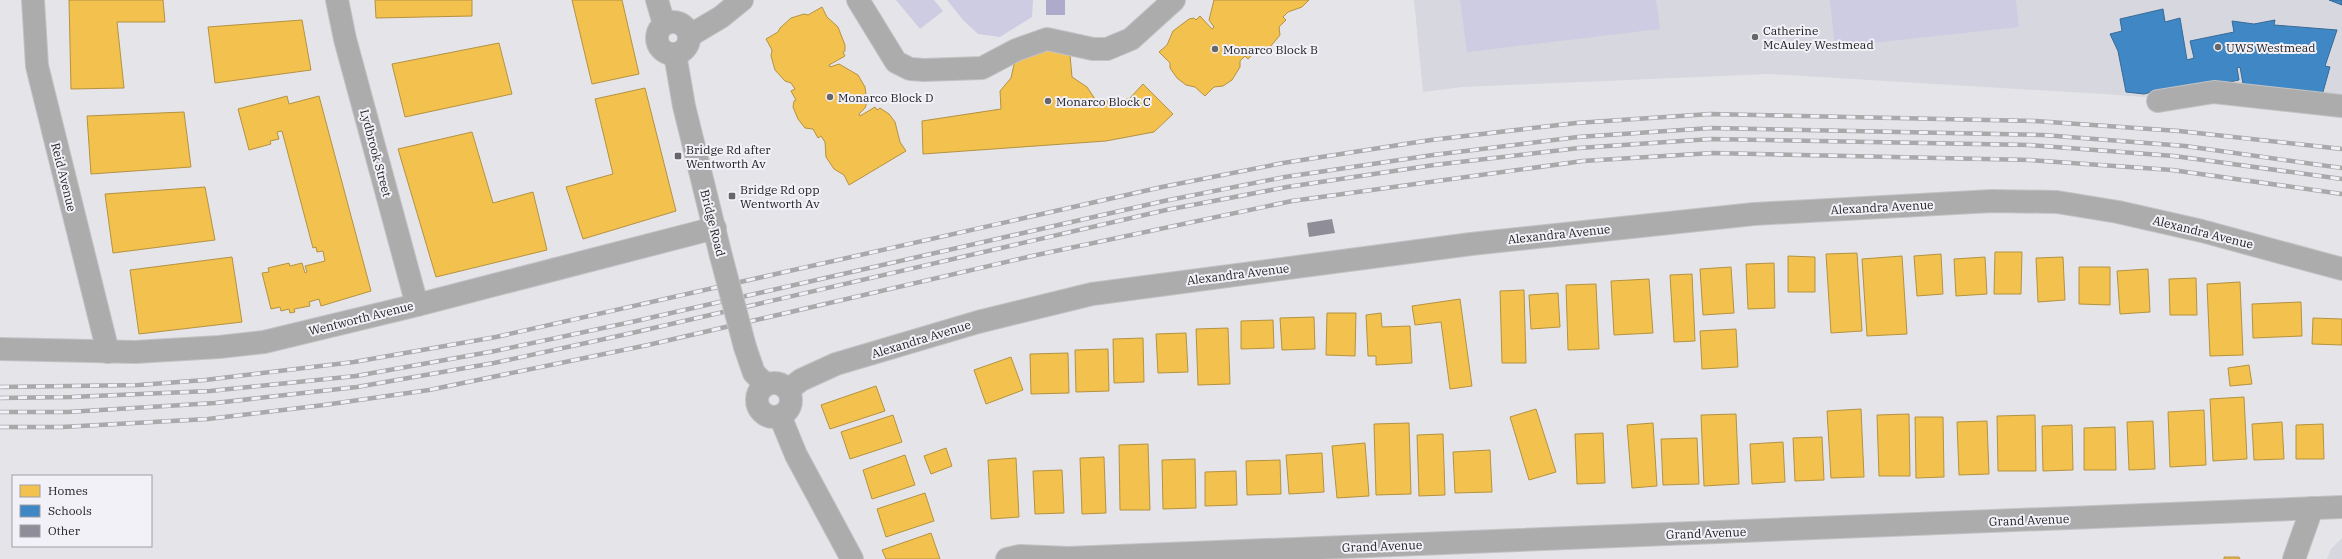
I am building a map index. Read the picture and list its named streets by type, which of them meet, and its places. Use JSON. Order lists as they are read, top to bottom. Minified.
{"streets":{"street":["Lydbrook Street","Reid Avenue","Alexandra Avenue","Bridge Road","Wentworth Avenue","Grand Avenue"]},"crossings":[["Lydbrook Street","Wentworth Avenue"],["Reid Avenue","Wentworth Avenue"],["Alexandra Avenue","Bridge Road"],["Bridge Road","Wentworth Avenue"]],"places":{"other":["Catherine McAuley Westmead","UWS Westmead","Monarco Block B","Monarco Block D","Monarco Block C"],"transit":["Bridge Rd after Wentworth Av","Bridge Rd opp Wentworth Av"]},"legend":["Homes","Schools","Other"]}
